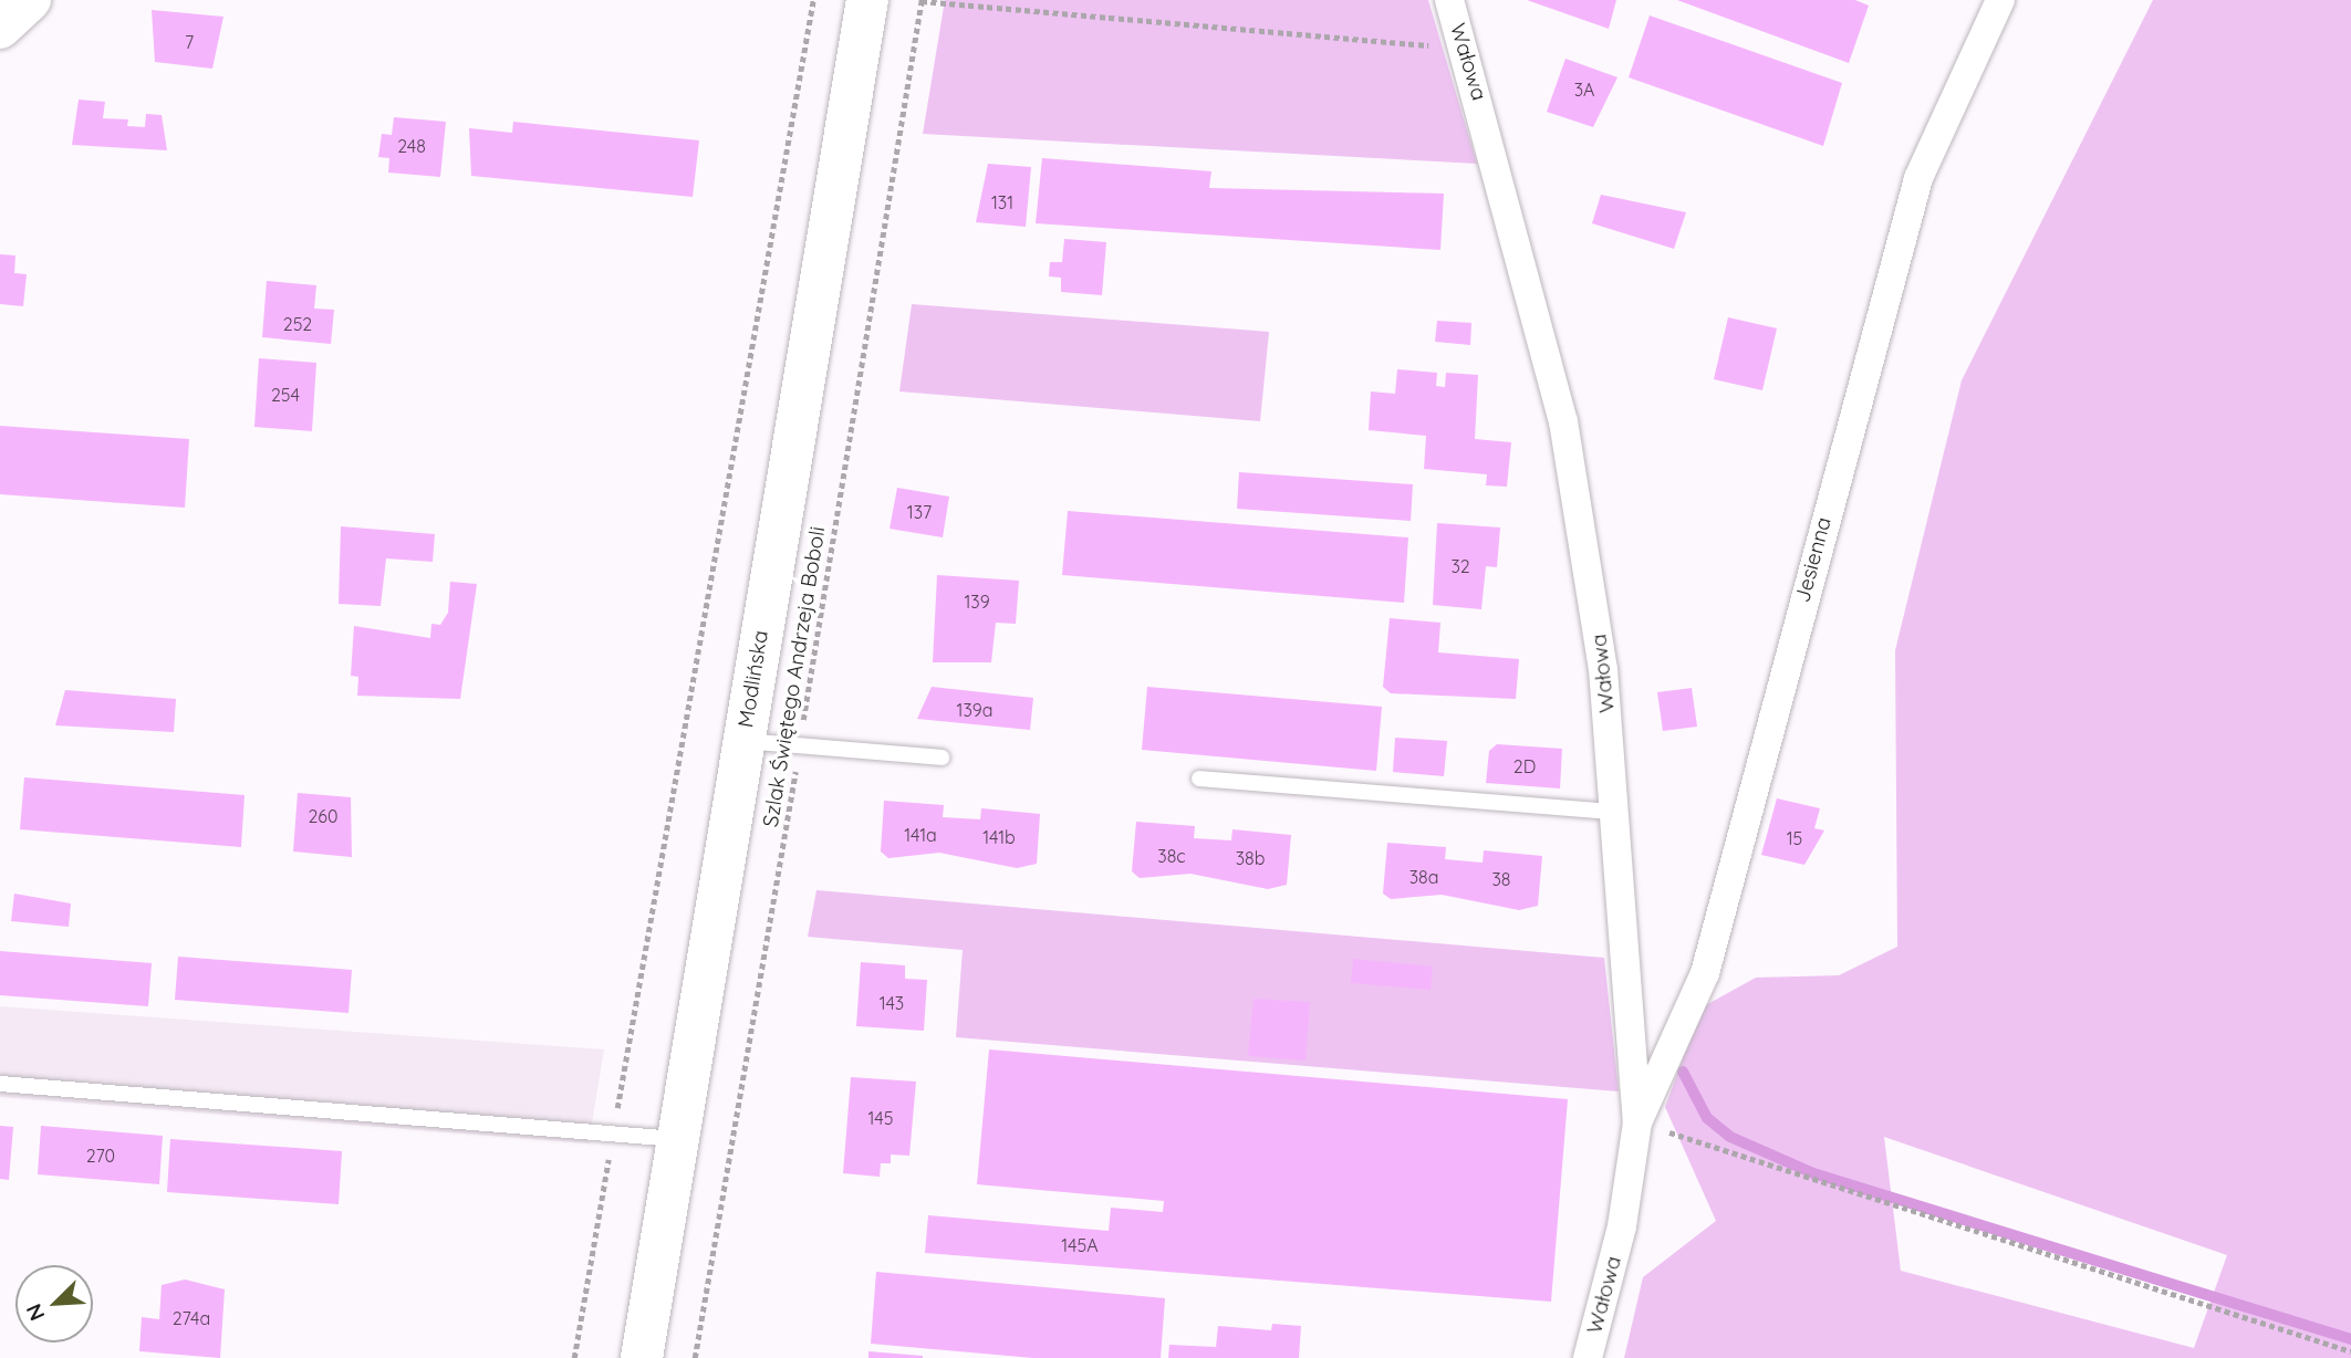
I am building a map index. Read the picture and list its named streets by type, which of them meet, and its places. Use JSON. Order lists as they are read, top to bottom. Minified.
{"streets":{"main road":["Modlińska"],"street":["Wałowa","Jesienna"],"path":["Szlak Świętego Andrzeja Boboli"]},"crossings":[["Wałowa","Jesienna"]],"house_numbers":["7","3A","248","131","252","254","137","32","139","139a","2D","260","141a","141b","15","38c","38b","38a","38","143","145","270","145A","274a"],"north":"bottom left"}
